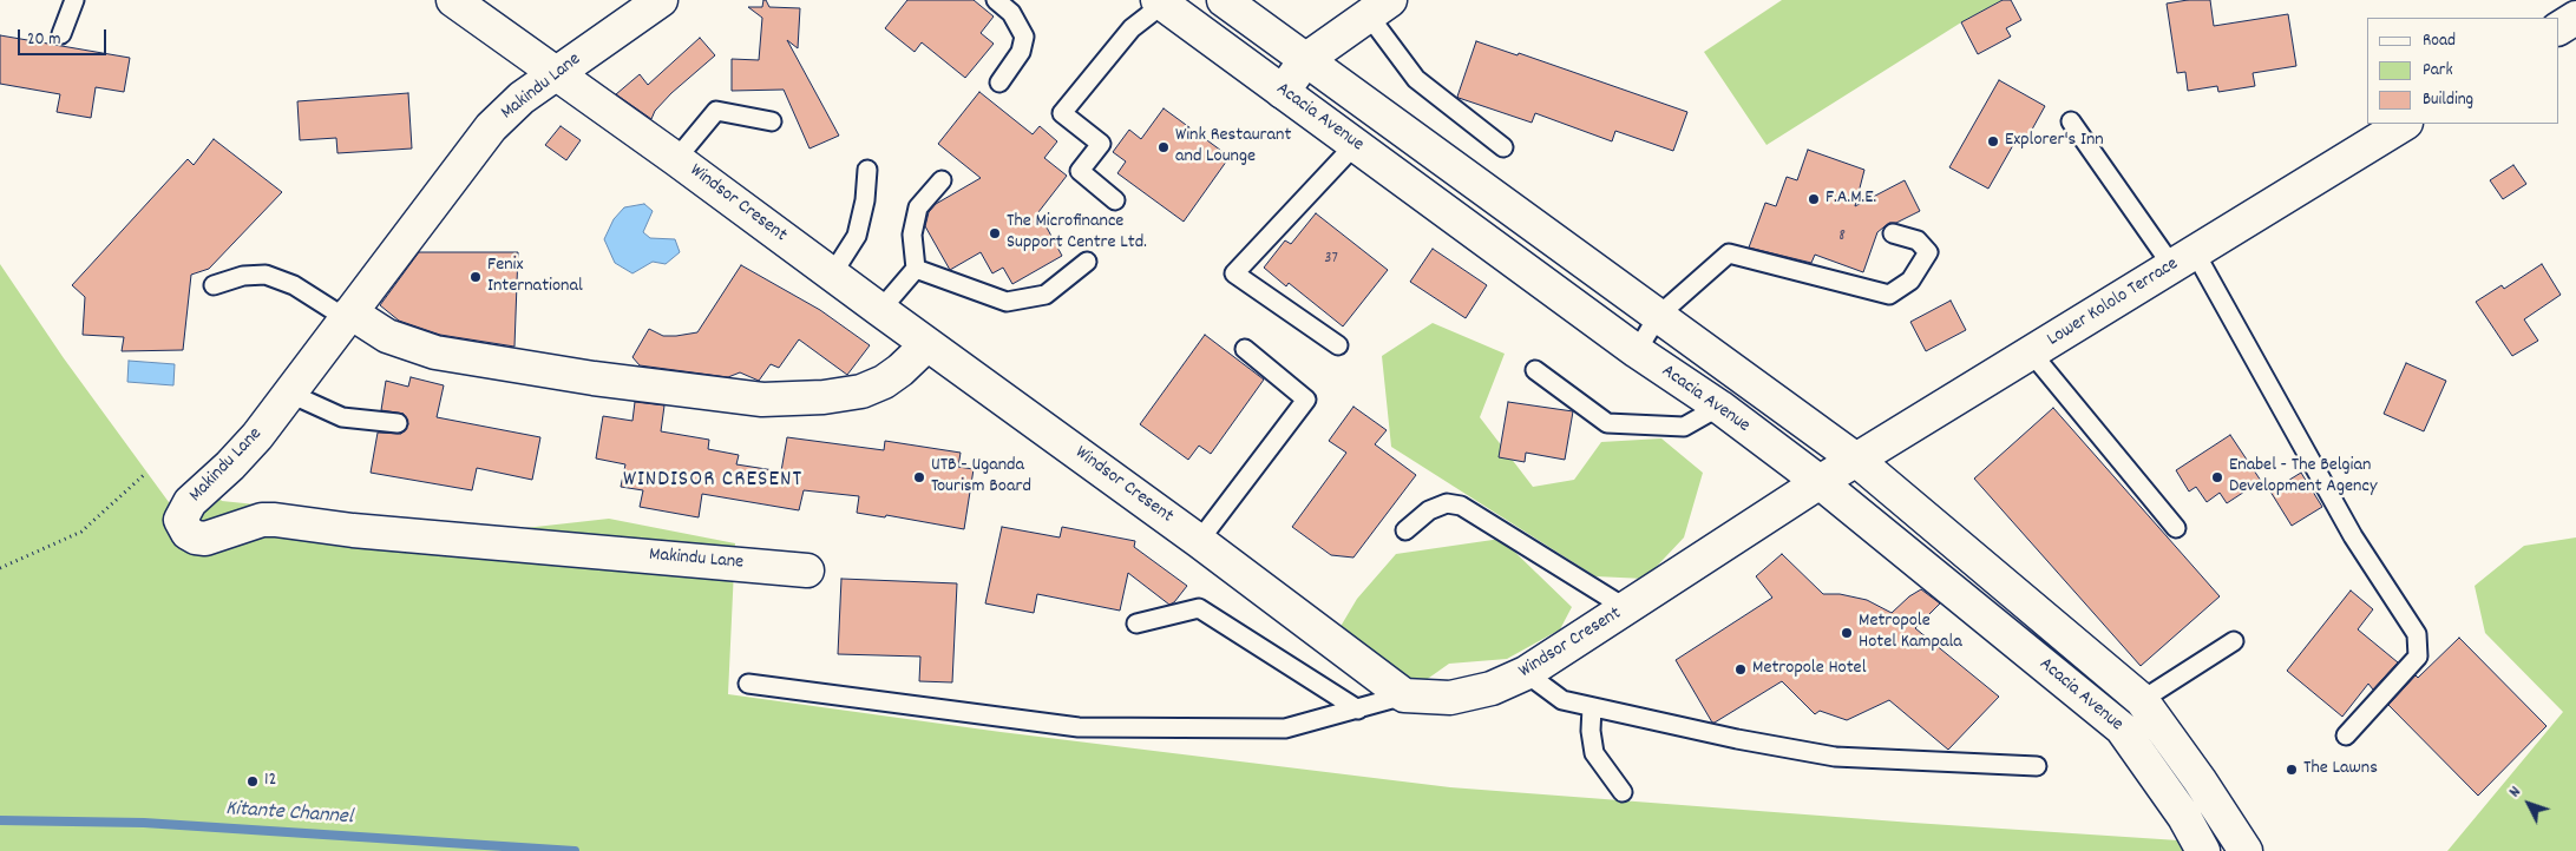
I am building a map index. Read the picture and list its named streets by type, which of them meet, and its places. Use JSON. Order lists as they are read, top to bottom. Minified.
{"streets":{"street":["Makindu Lane","Acacia Avenue","Windsor Cresent","Lower Kololo Terrace"]},"crossings":[["Makindu Lane","Windsor Cresent"],["Acacia Avenue","Windsor Cresent"],["Acacia Avenue","Lower Kololo Terrace"],["Windsor Cresent","Lower Kololo Terrace"]],"districts":["WINDISOR CRESENT"],"water":["Kitante Channel"],"places":["Explorer's Inn","Wink Restaurant and Lounge","F.A.M.E.","The Microfinance Support Centre Ltd.","Fenix International","UTB - Uganda Tourism Board","Enabel - The Belgian Development Agency","Metropole Hotel Kampala","Metropole Hotel","The Lawns","12"],"house_numbers":["8","37"],"legend":["Road","Park","Building"],"scale_bar":"20 m","north":"top left"}
